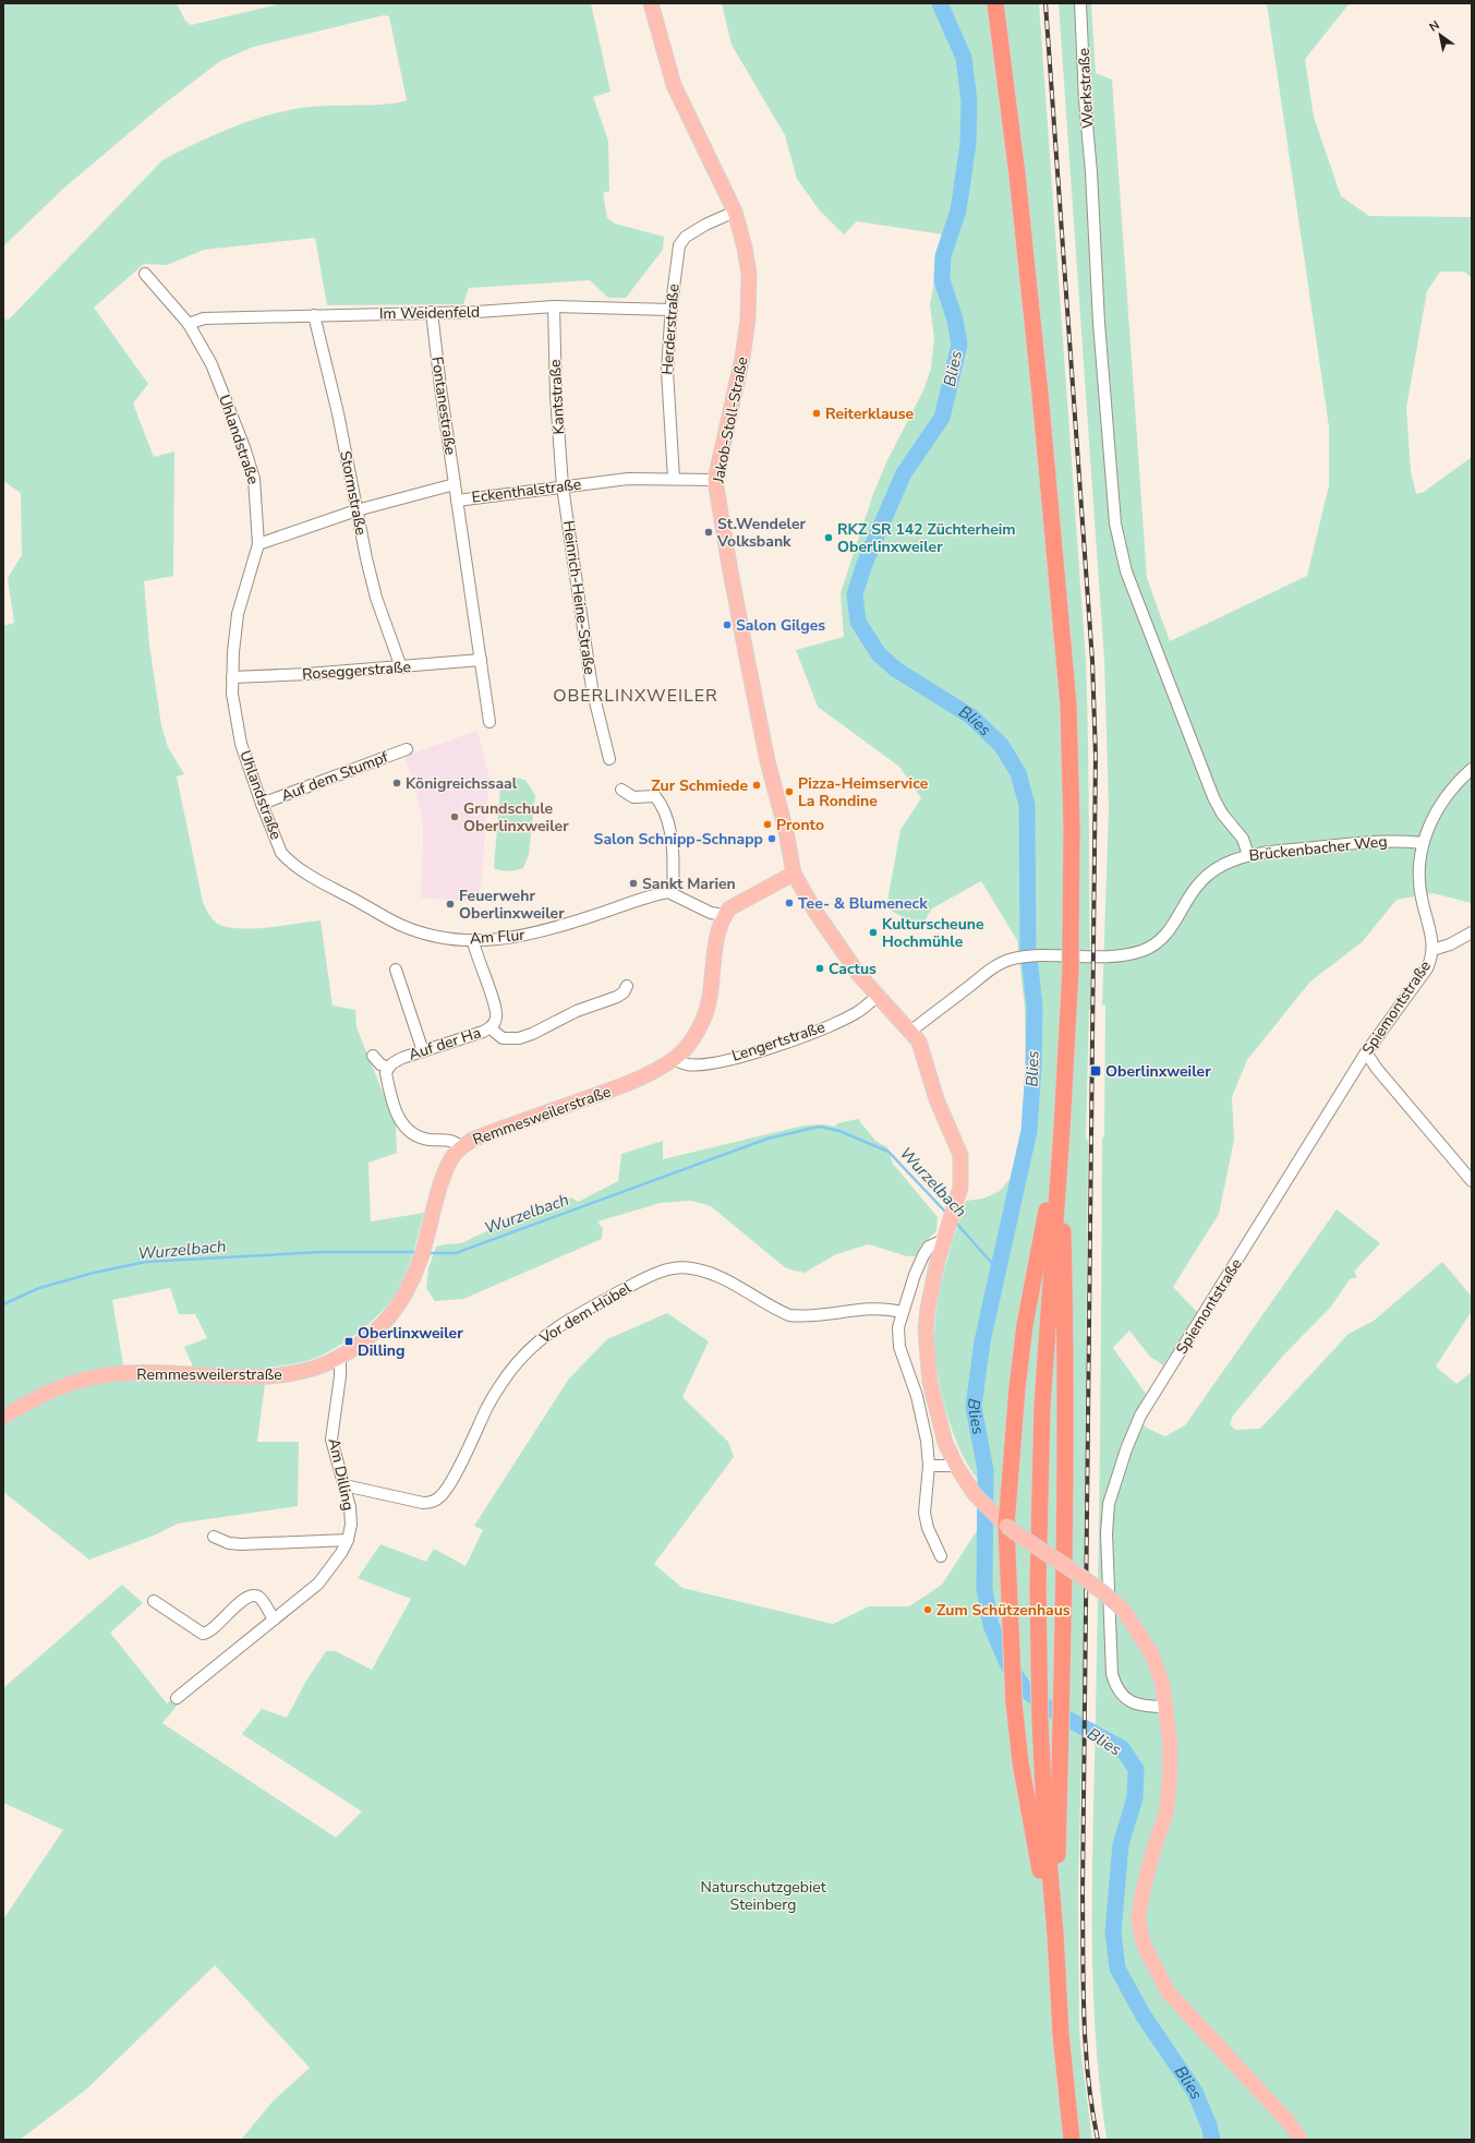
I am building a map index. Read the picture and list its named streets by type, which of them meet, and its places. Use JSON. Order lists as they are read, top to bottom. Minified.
{"streets":{"main road":["Jakob-Stoll-Straße","Remmesweilerstraße"],"street":["Werkstraße","Im Weidenfeld","Herderstraße","Kantstraße","Fontanestraße","Uhlandstraße","Eckenthalstraße","Stormstraße","Heinrich-Heine-Straße","Roseggerstraße","Auf dem Stumpf","Brückenbacher Weg","Am Flur","Spiemontstraße","Lengertstraße","Auf der Ha","Vor dem Hübel","Am Dilling"]},"crossings":[["Werkstraße","Brückenbacher Weg"],["Im Weidenfeld","Herderstraße"],["Im Weidenfeld","Kantstraße"],["Im Weidenfeld","Fontanestraße"],["Im Weidenfeld","Uhlandstraße"],["Im Weidenfeld","Stormstraße"],["Herderstraße","Jakob-Stoll-Straße"],["Herderstraße","Eckenthalstraße"],["Kantstraße","Eckenthalstraße"],["Kantstraße","Heinrich-Heine-Straße"],["Fontanestraße","Eckenthalstraße"],["Jakob-Stoll-Straße","Eckenthalstraße"],["Uhlandstraße","Roseggerstraße"],["Uhlandstraße","Auf dem Stumpf"],["Uhlandstraße","Am Flur"],["Eckenthalstraße","Heinrich-Heine-Straße"],["Eckenthalstraße","Roseggerstraße"],["Stormstraße","Roseggerstraße"],["Am Flur","Auf der Ha"],["Lengertstraße","Remmesweilerstraße"],["Remmesweilerstraße","Am Dilling"],["Vor dem Hübel","Am Dilling"]],"districts":["OBERLINXWEILER"],"water":["Blies","Wurzelbach"],"parks":["Naturschutzgebiet Steinberg"],"places":{"other":["Reiterklause","St.Wendeler Volksbank","RKZ SR 142 Züchterheim Oberlinxweiler","Salon Gilges","Königreichssaal","Zur Schmiede","Pizza-Heimservice La Rondine","Grundschule Oberlinxweiler","Pronto","Salon Schnipp-Schnapp","Sankt Marien","Tee- & Blumeneck","Feuerwehr Oberlinxweiler","Kulturscheune Hochmühle","Cactus","Zum Schützenhaus"],"transit":["Oberlinxweiler","Oberlinxweiler Dilling"]},"north":"top left"}
